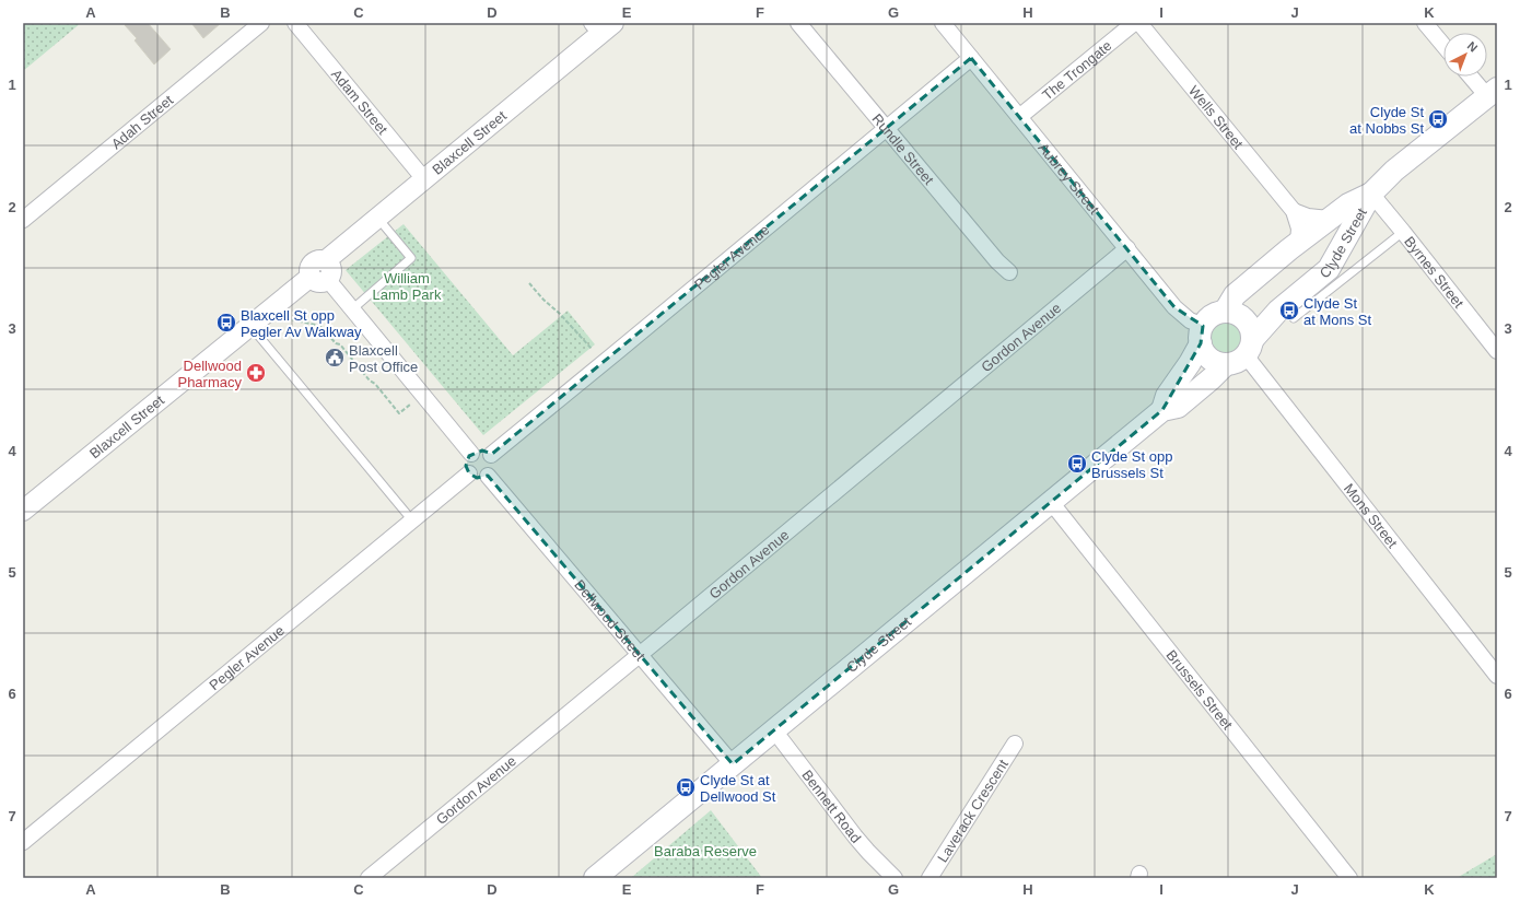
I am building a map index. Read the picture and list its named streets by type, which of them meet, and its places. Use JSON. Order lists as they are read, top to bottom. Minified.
{"streets":{"main road":["Clyde Street"],"street":["The Trongate","Adam Street","Wells Street","Adah Street","Blaxcell Street","Rundle Street","Aubrey Street","Pegler Avenue","Byrnes Street","Gordon Avenue","Mons Street","Dellwood Street","Brussels Street","Bennett Road","Laverack Crescent"]},"crossings":[["The Trongate","Aubrey Street"],["Adam Street","Blaxcell Street"],["Wells Street","Clyde Street"],["Rundle Street","Pegler Avenue"],["Aubrey Street","Clyde Street"],["Aubrey Street","Pegler Avenue"],["Aubrey Street","Gordon Avenue"],["Aubrey Street","Mons Street"],["Clyde Street","Byrnes Street"],["Clyde Street","Mons Street"],["Clyde Street","Dellwood Street"],["Clyde Street","Brussels Street"],["Clyde Street","Bennett Road"],["Pegler Avenue","Dellwood Street"],["Gordon Avenue","Dellwood Street"]],"parks":["William Lamb Park","Baraba Reserve"],"places":{"bus stop":["Clyde St at Nobbs St","Clyde St at Mons St","Blaxcell St opp Pegler Av Walkway","Clyde St opp Brussels St","Clyde St at Dellwood St"],"public building":["Blaxcell Post Office"],"pharmacy":["Dellwood Pharmacy"]},"north":"top right","grid":{"columns":["A","B","C","D","E","F","G","H","I","J","K"],"rows":["1","2","3","4","5","6","7"]}}
